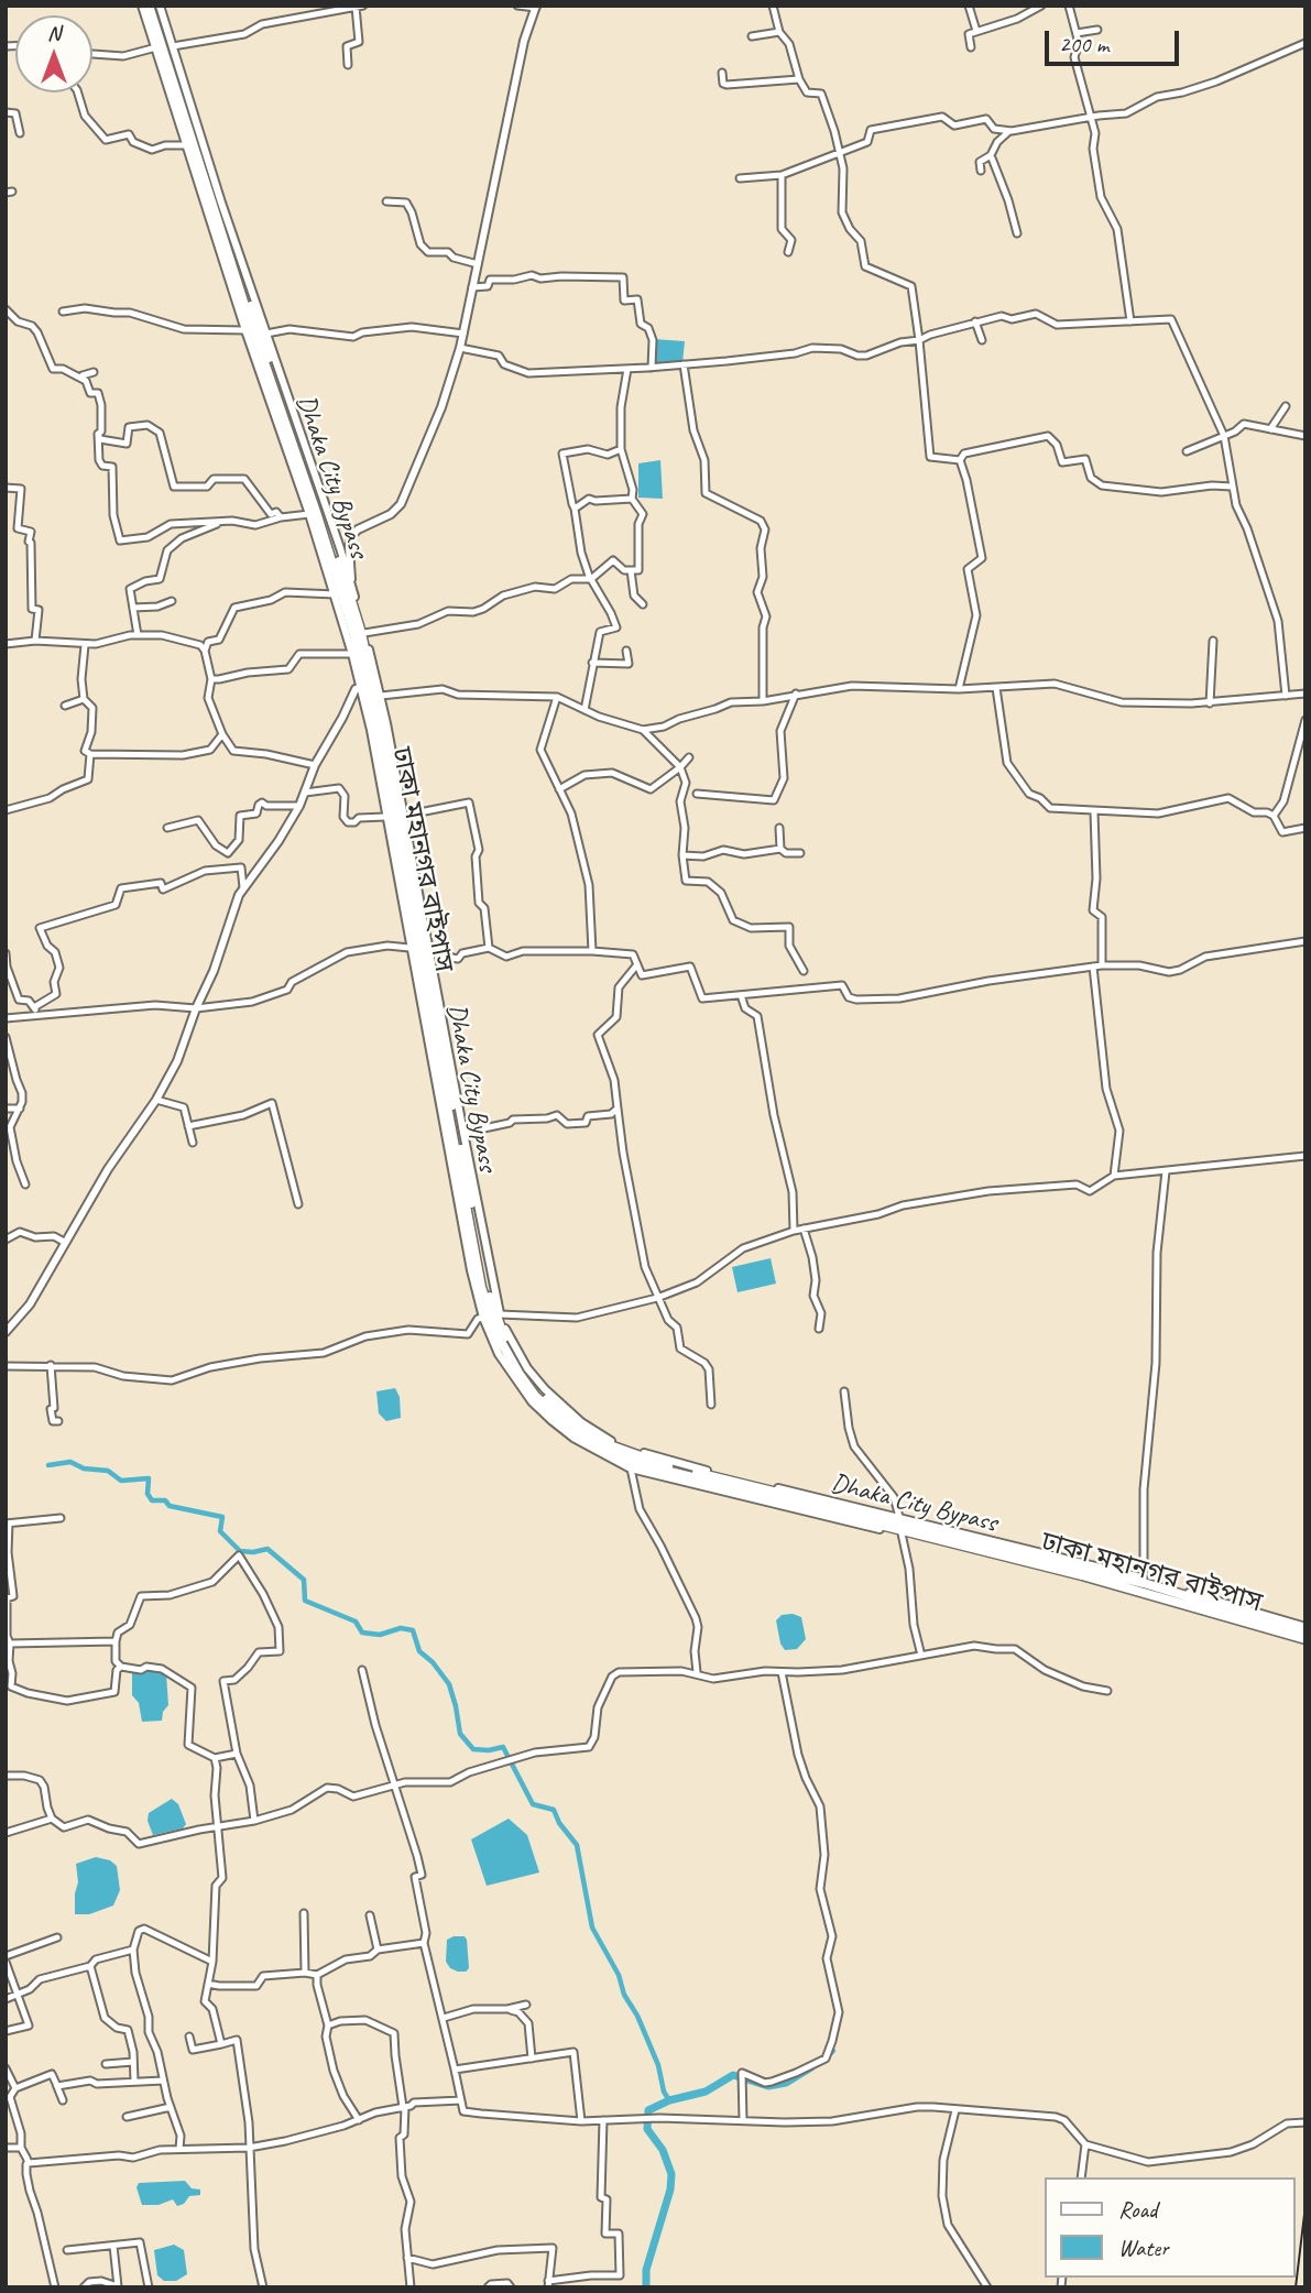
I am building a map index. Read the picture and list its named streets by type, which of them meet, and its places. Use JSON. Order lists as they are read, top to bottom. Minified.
{"streets":{"highway":["Dhaka City Bypass","ঢাকা মহানগর বাইপাস"]},"crossings":[["Dhaka City Bypass","ঢাকা মহানগর বাইপাস"]],"legend":["Road","Water"],"scale_bar":"200 m","north":"top"}
